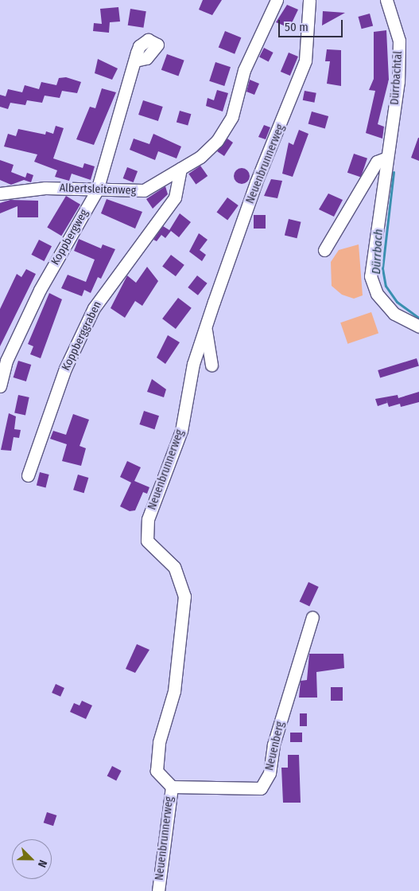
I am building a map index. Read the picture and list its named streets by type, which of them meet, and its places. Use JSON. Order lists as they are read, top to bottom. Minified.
{"streets":{"street":["Dürrbachtal","Neuenbrunnerweg","Albertsleitenweg","Koppbergweg","Koppberggraben","Neuenberg"]},"crossings":[["Neuenbrunnerweg","Neuenberg"],["Albertsleitenweg","Koppbergweg"],["Albertsleitenweg","Koppberggraben"]],"water":["Dürrbach"],"scale_bar":"50 m","north":"bottom right"}
